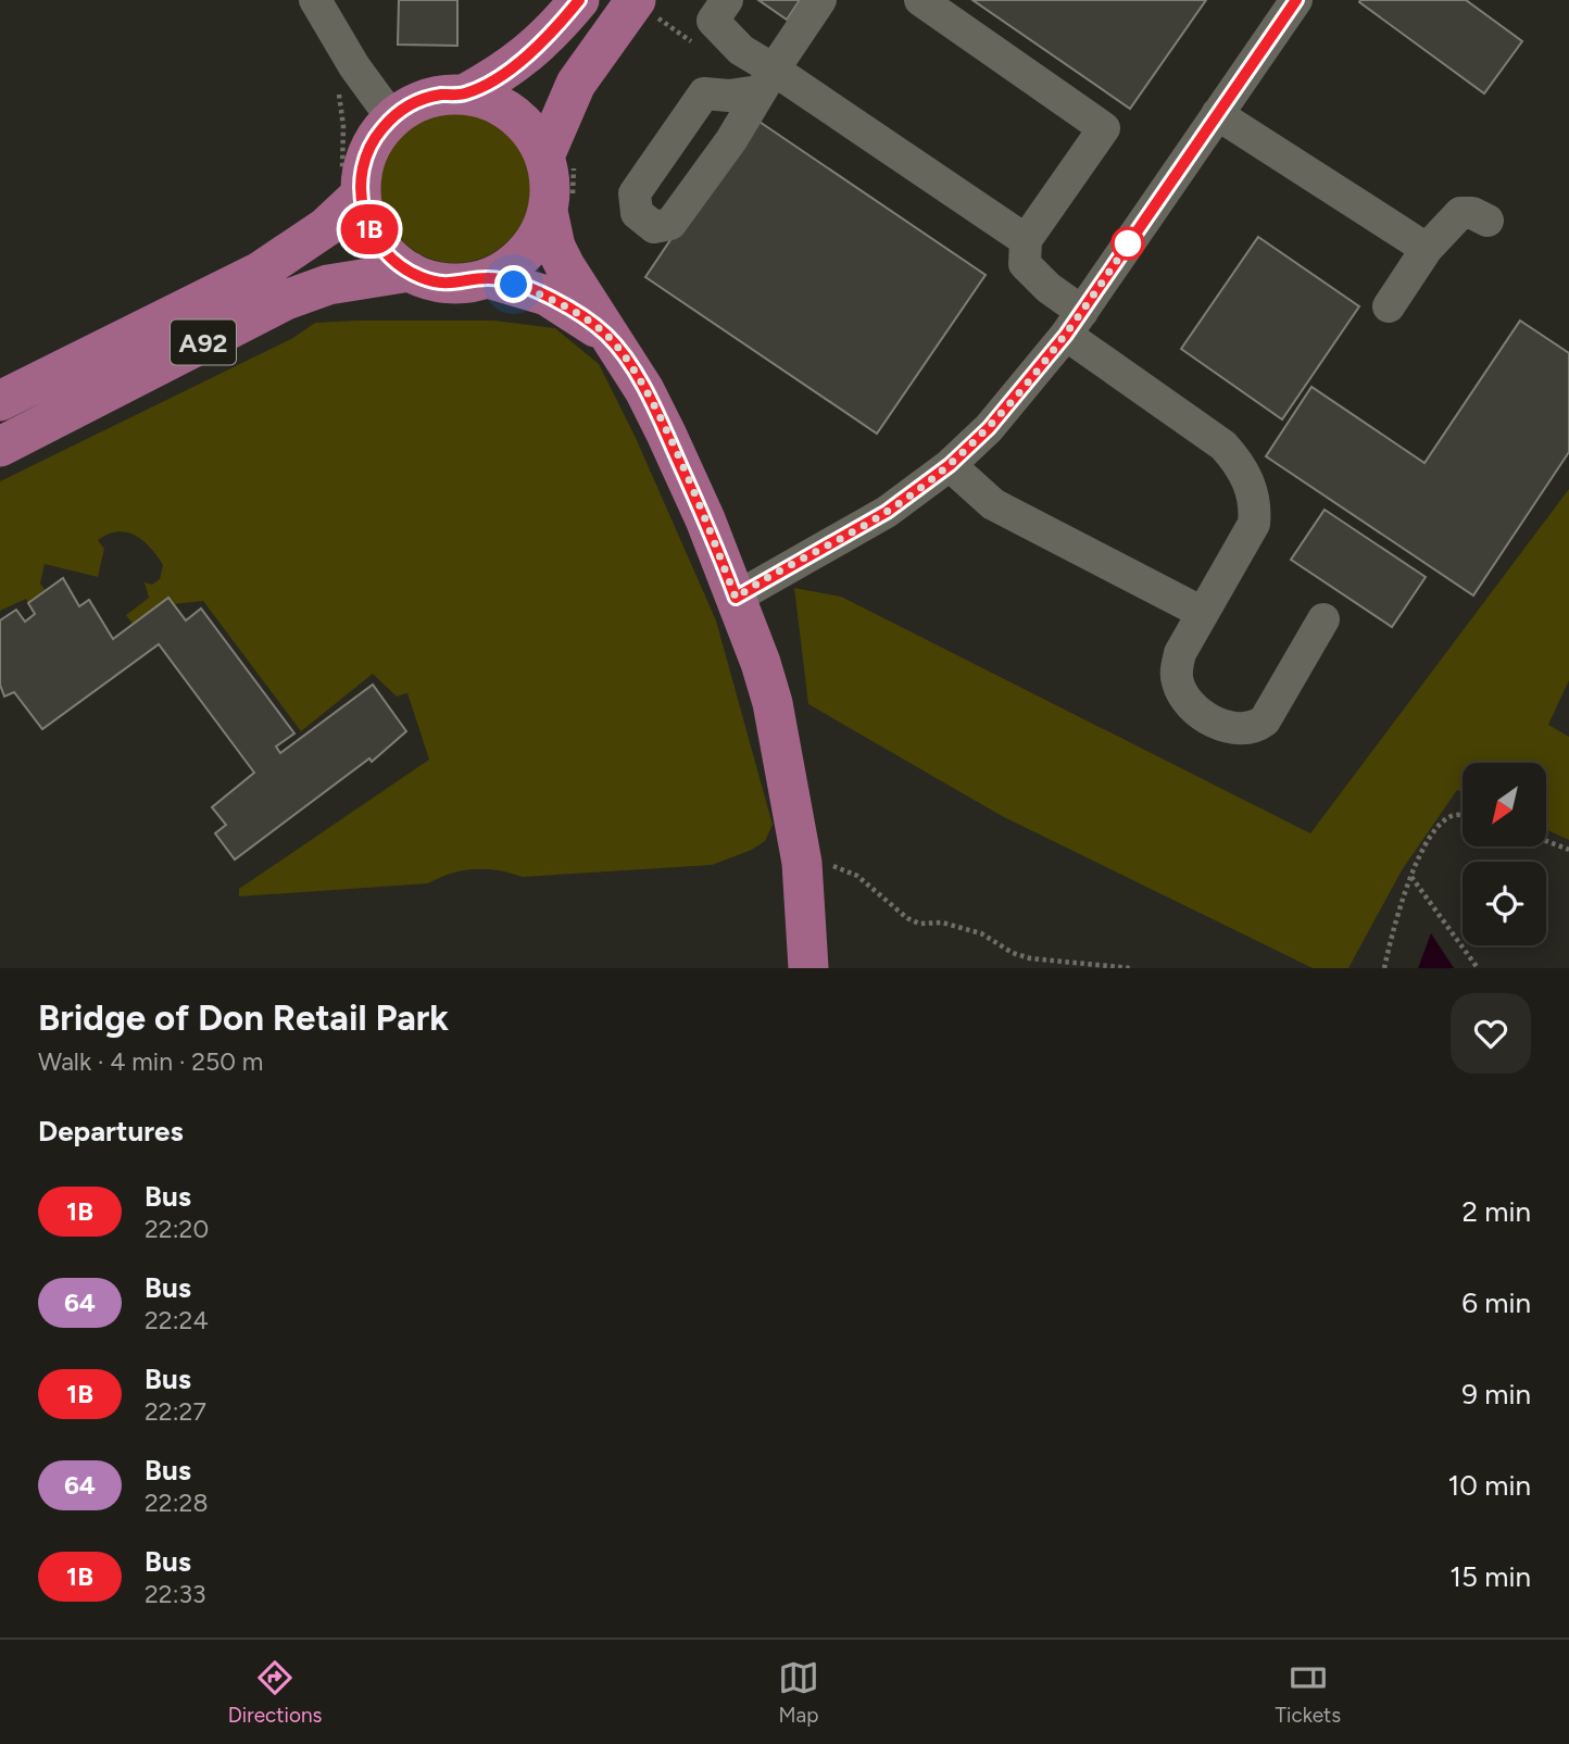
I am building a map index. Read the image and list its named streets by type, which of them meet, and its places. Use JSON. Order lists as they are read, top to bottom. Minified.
{"streets":{"main road":["A92"]},"lines":["bus line 1B"],"north":"bottom left","page":{"on_map":"1B","heading":[["Bridge of Don Retail Park","Walk · 4 min · 250 m"],"Departures"],"list":[{"mark":"1B","name":"Bus","note":"22:20","value":"2 min"},{"mark":"64","name":"Bus","note":"22:24","value":"6 min"},{"mark":"1B","name":"Bus","note":"22:27","value":"9 min"},{"mark":"64","name":"Bus","note":"22:28","value":"10 min"},{"mark":"1B","name":"Bus","note":"22:33","value":"15 min"}],"tabs":["Directions","Map","Tickets"]}}
